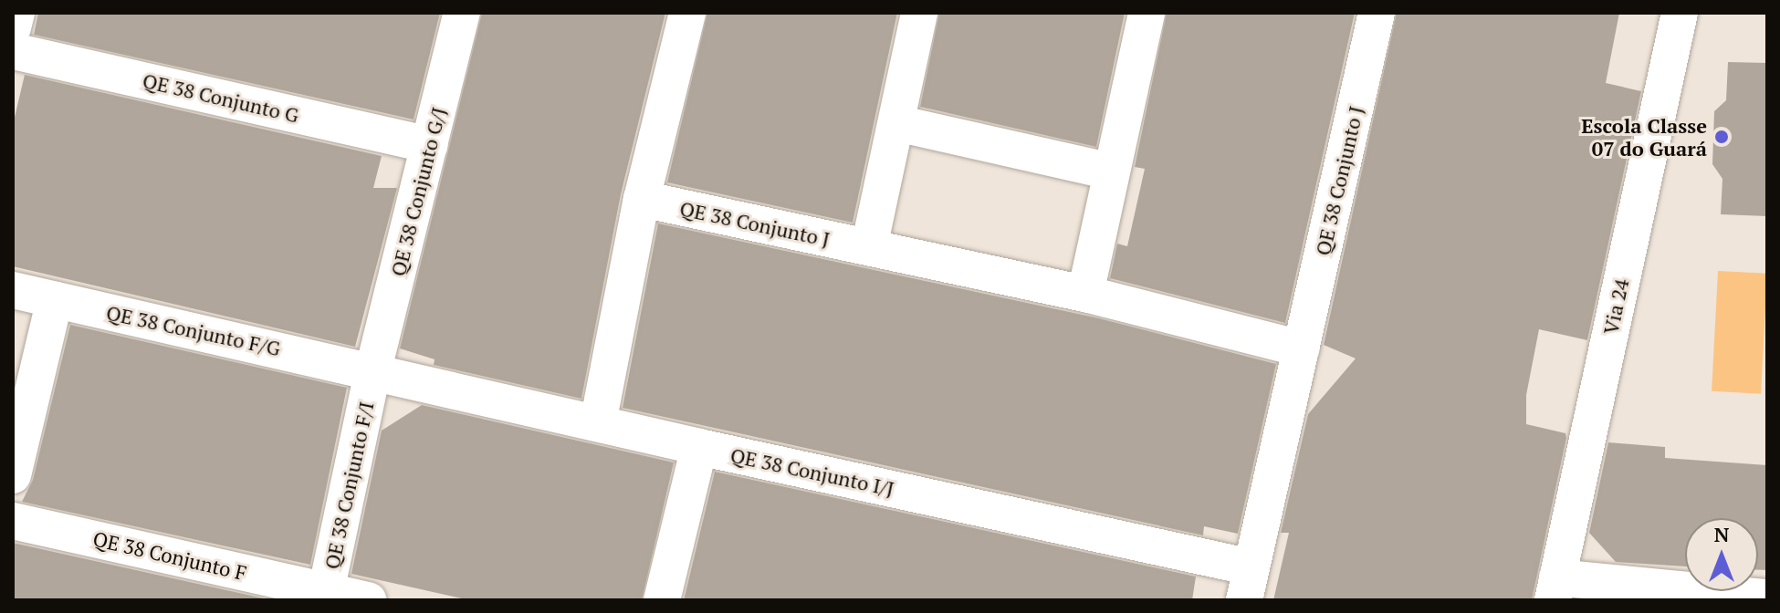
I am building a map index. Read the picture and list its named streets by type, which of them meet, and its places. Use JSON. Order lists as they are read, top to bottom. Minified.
{"streets":{"street":["QE 38 Conjunto G","QE 38 Conjunto J","QE 38 Conjunto G/J","Via 24","QE 38 Conjunto F/G","QE 38 Conjunto I/J","QE 38 Conjunto F/I","QE 38 Conjunto F"]},"crossings":[["QE 38 Conjunto G","QE 38 Conjunto G/J"],["QE 38 Conjunto J","QE 38 Conjunto I/J"],["QE 38 Conjunto G/J","QE 38 Conjunto F/G"],["QE 38 Conjunto G/J","QE 38 Conjunto I/J"],["QE 38 Conjunto G/J","QE 38 Conjunto F/I"],["QE 38 Conjunto F/G","QE 38 Conjunto I/J"],["QE 38 Conjunto F/G","QE 38 Conjunto F/I"],["QE 38 Conjunto I/J","QE 38 Conjunto F/I"],["QE 38 Conjunto F/I","QE 38 Conjunto F"]],"places":["Escola Classe 07 do Guará"],"north":"top"}
